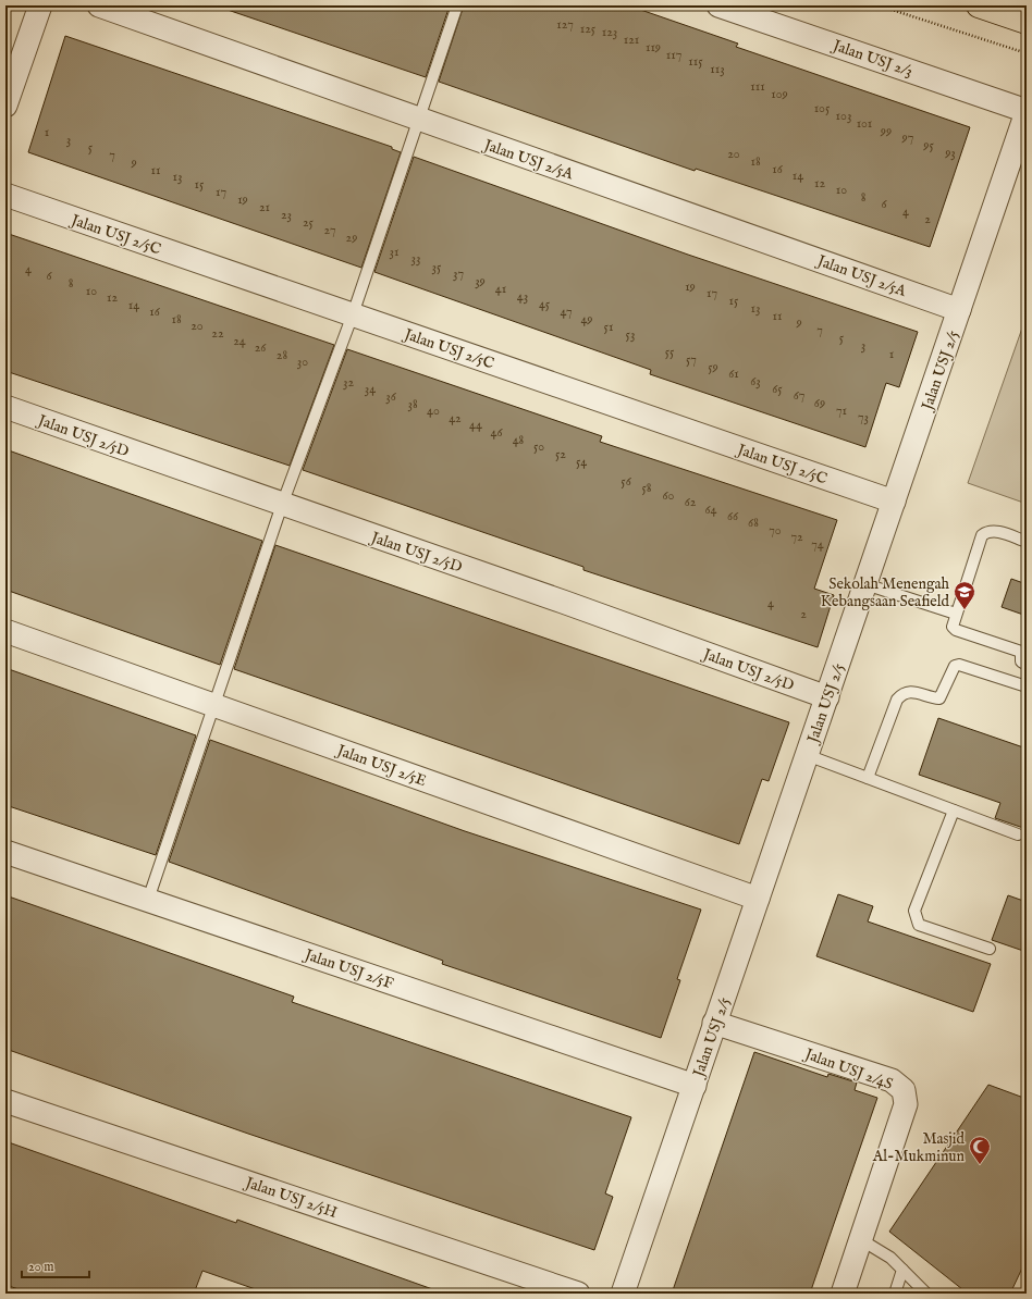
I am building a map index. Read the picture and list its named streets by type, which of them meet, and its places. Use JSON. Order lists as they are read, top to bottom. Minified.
{"streets":{"street":["Jalan USJ 2/3","Jalan USJ 2/5A","Jalan USJ 2/5C","Jalan USJ 2/5","Jalan USJ 2/5D","Jalan USJ 2/5E","Jalan USJ 2/5F","Jalan USJ 2/4S","Jalan USJ 2/5H"]},"crossings":[["Jalan USJ 2/3","Jalan USJ 2/5"],["Jalan USJ 2/5A","Jalan USJ 2/5"],["Jalan USJ 2/5C","Jalan USJ 2/5"],["Jalan USJ 2/5","Jalan USJ 2/5D"],["Jalan USJ 2/5","Jalan USJ 2/5E"],["Jalan USJ 2/5","Jalan USJ 2/5F"],["Jalan USJ 2/5","Jalan USJ 2/4S"]],"places":{"school or university":["Sekolah Menengah Kebangsaan Seafield"],"mosque":["Masjid Al-Mukminun"]},"house_numbers":["127","125","123","121","119","117","115","113","111","109","105","103","101","99","1","97","3","95","5","93","20","7","18","9","16","11","14","13","12","15","10","17","8","19","6","21","4","23","2","25","27","29","31","33","35","4","37","6","39","8","19","41","10","17","43","12","15","45","14","13","16","47","11","18","49","9","20","51","7","22","53","5","24","3","26","55","1","28","57","30","59","61","63","32","34","65","67","36","69","38","40","71","73","42","44","46","48","50","52","54","56","58","60","62","64","66","68","70","72","74","4","2"],"scale_bar":"20 m"}
